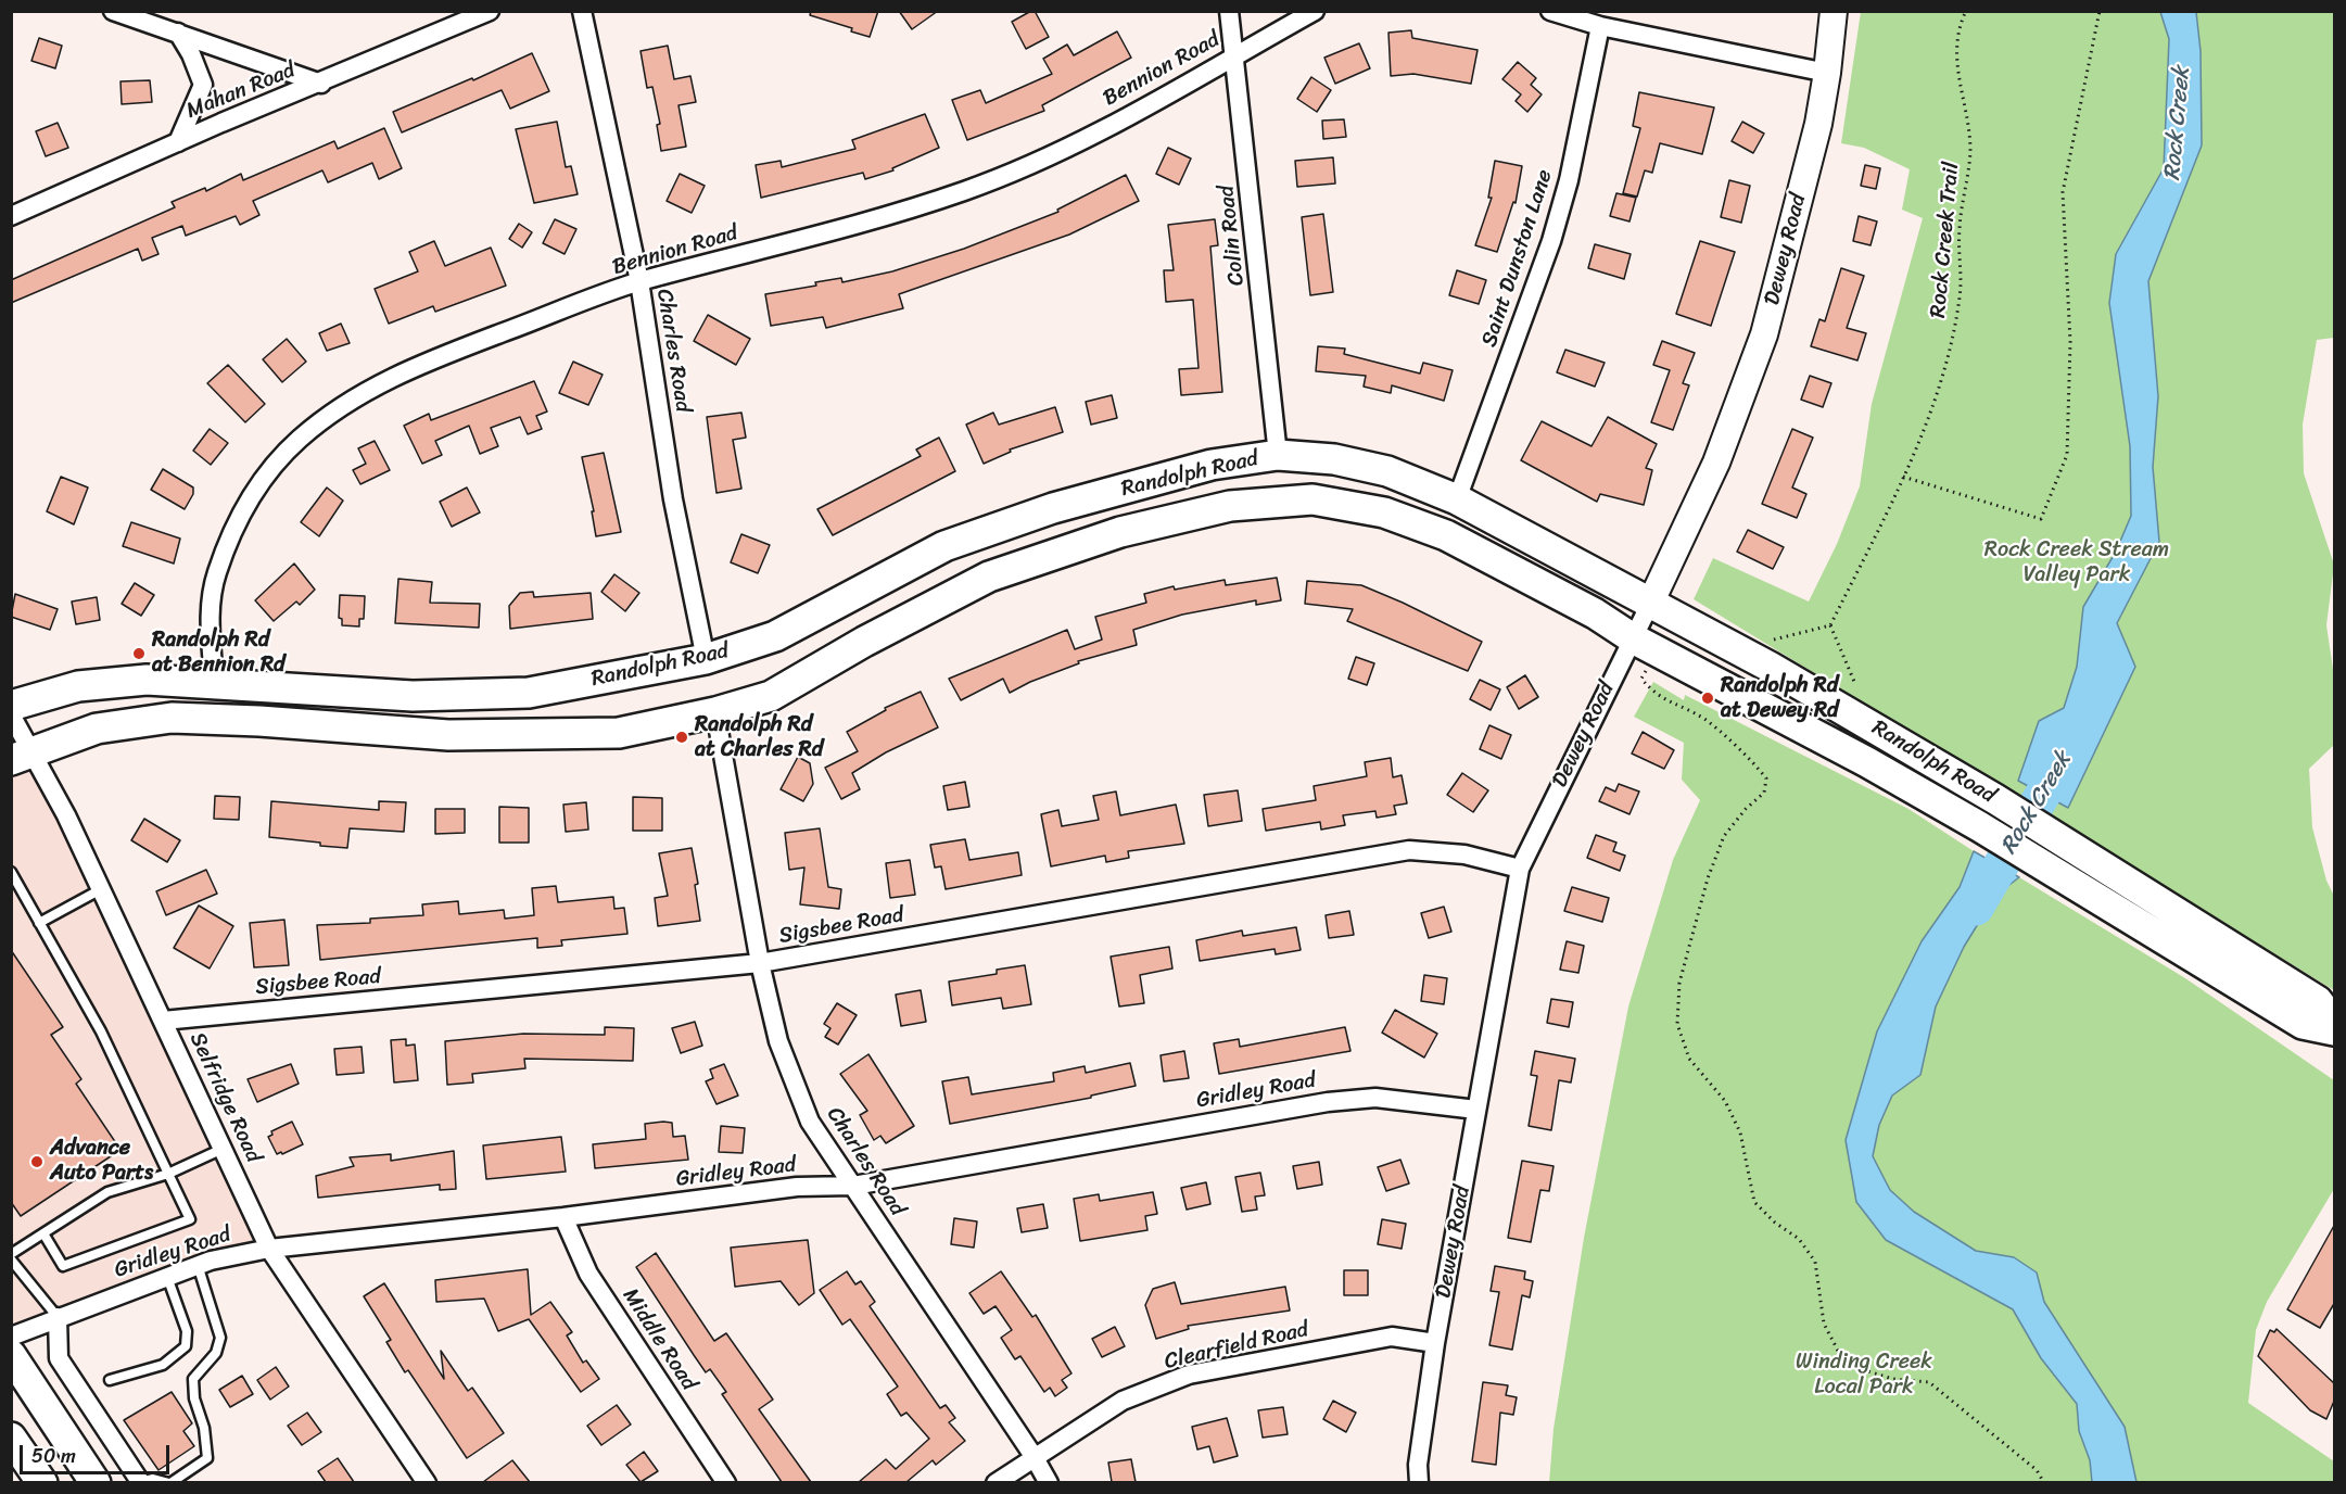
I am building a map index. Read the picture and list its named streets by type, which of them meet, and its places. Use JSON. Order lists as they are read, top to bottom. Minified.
{"streets":{"main road":["Randolph Road"],"street":["Bennion Road","Mahan Road","Colin Road","Dewey Road","Saint Dunston Lane","Charles Road","Sigsbee Road","Gridley Road","Selfridge Road","Middle Road","Clearfield Road"],"path":["Rock Creek Trail"]},"crossings":[["Bennion Road","Colin Road"],["Bennion Road","Charles Road"],["Bennion Road","Randolph Road"],["Colin Road","Randolph Road"],["Dewey Road","Randolph Road"],["Dewey Road","Sigsbee Road"],["Dewey Road","Gridley Road"],["Dewey Road","Clearfield Road"],["Saint Dunston Lane","Randolph Road"],["Charles Road","Randolph Road"],["Charles Road","Sigsbee Road"],["Charles Road","Gridley Road"],["Charles Road","Clearfield Road"],["Randolph Road","Selfridge Road"],["Sigsbee Road","Selfridge Road"],["Gridley Road","Selfridge Road"],["Gridley Road","Middle Road"]],"water":["Rock Creek"],"parks":["Rock Creek Stream Valley Park","Winding Creek Local Park"],"places":["Randolph Rd at Bennion Rd","Randolph Rd at Dewey Rd","Randolph Rd at Charles Rd","Advance Auto Parts"],"scale_bar":"50 m"}
